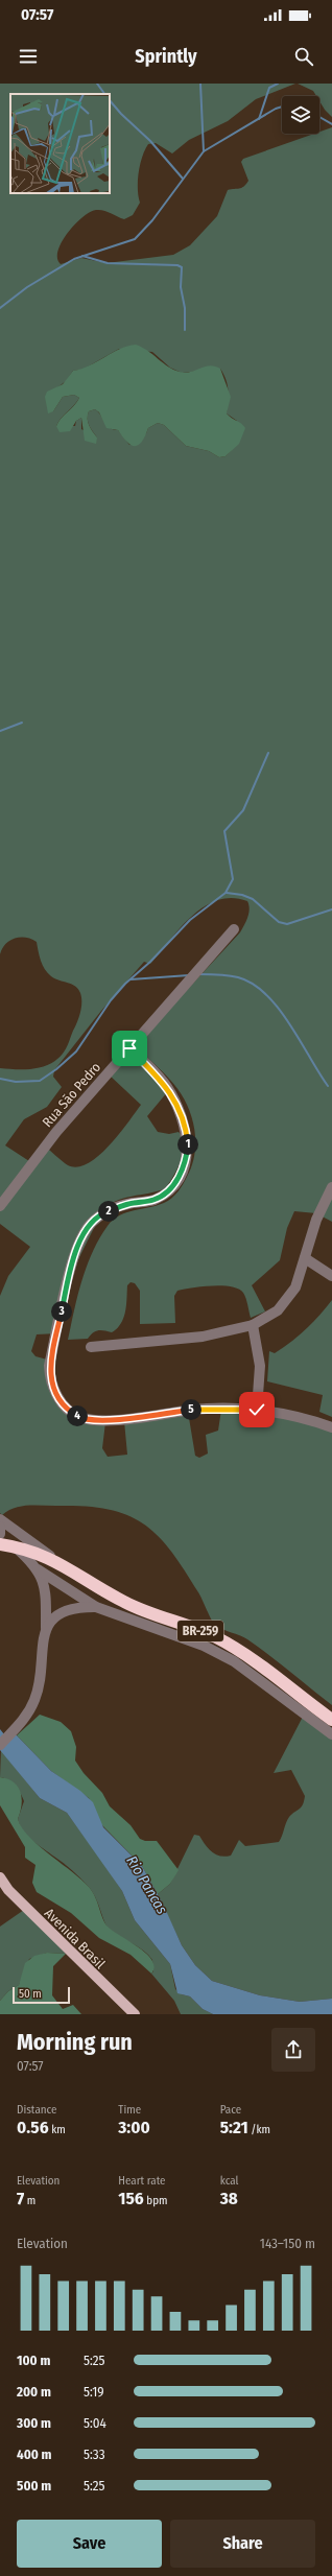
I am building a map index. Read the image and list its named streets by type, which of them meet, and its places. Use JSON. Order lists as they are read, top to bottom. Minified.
{"streets":{"highway":["BR-259"],"main road":["Avenida Brasil"],"street":["Rua São Pedro"]},"water":["Rio Pancas"],"scale_bar":"50 m","page":{"status":"07:57","header":"Sprintly","pins":["1","2","3","5","4"],"scale":"50 m","heading":["Morning run","07:57"],"stats":[["Distance","0.56 km"],["Time","3:00"],["Pace","5:21 /km"],["Elevation","7 m"],["Heart rate","156 bpm"],["kcal","38"]],"chart":["Elevation","143–150 m"],"list":[{"name":"100 m","note":"5:25"},{"name":"200 m","note":"5:19"},{"name":"300 m","note":"5:04"},{"name":"400 m","note":"5:33"},{"name":"500 m","note":"5:25"}],"buttons":["Save","Share"]}}
